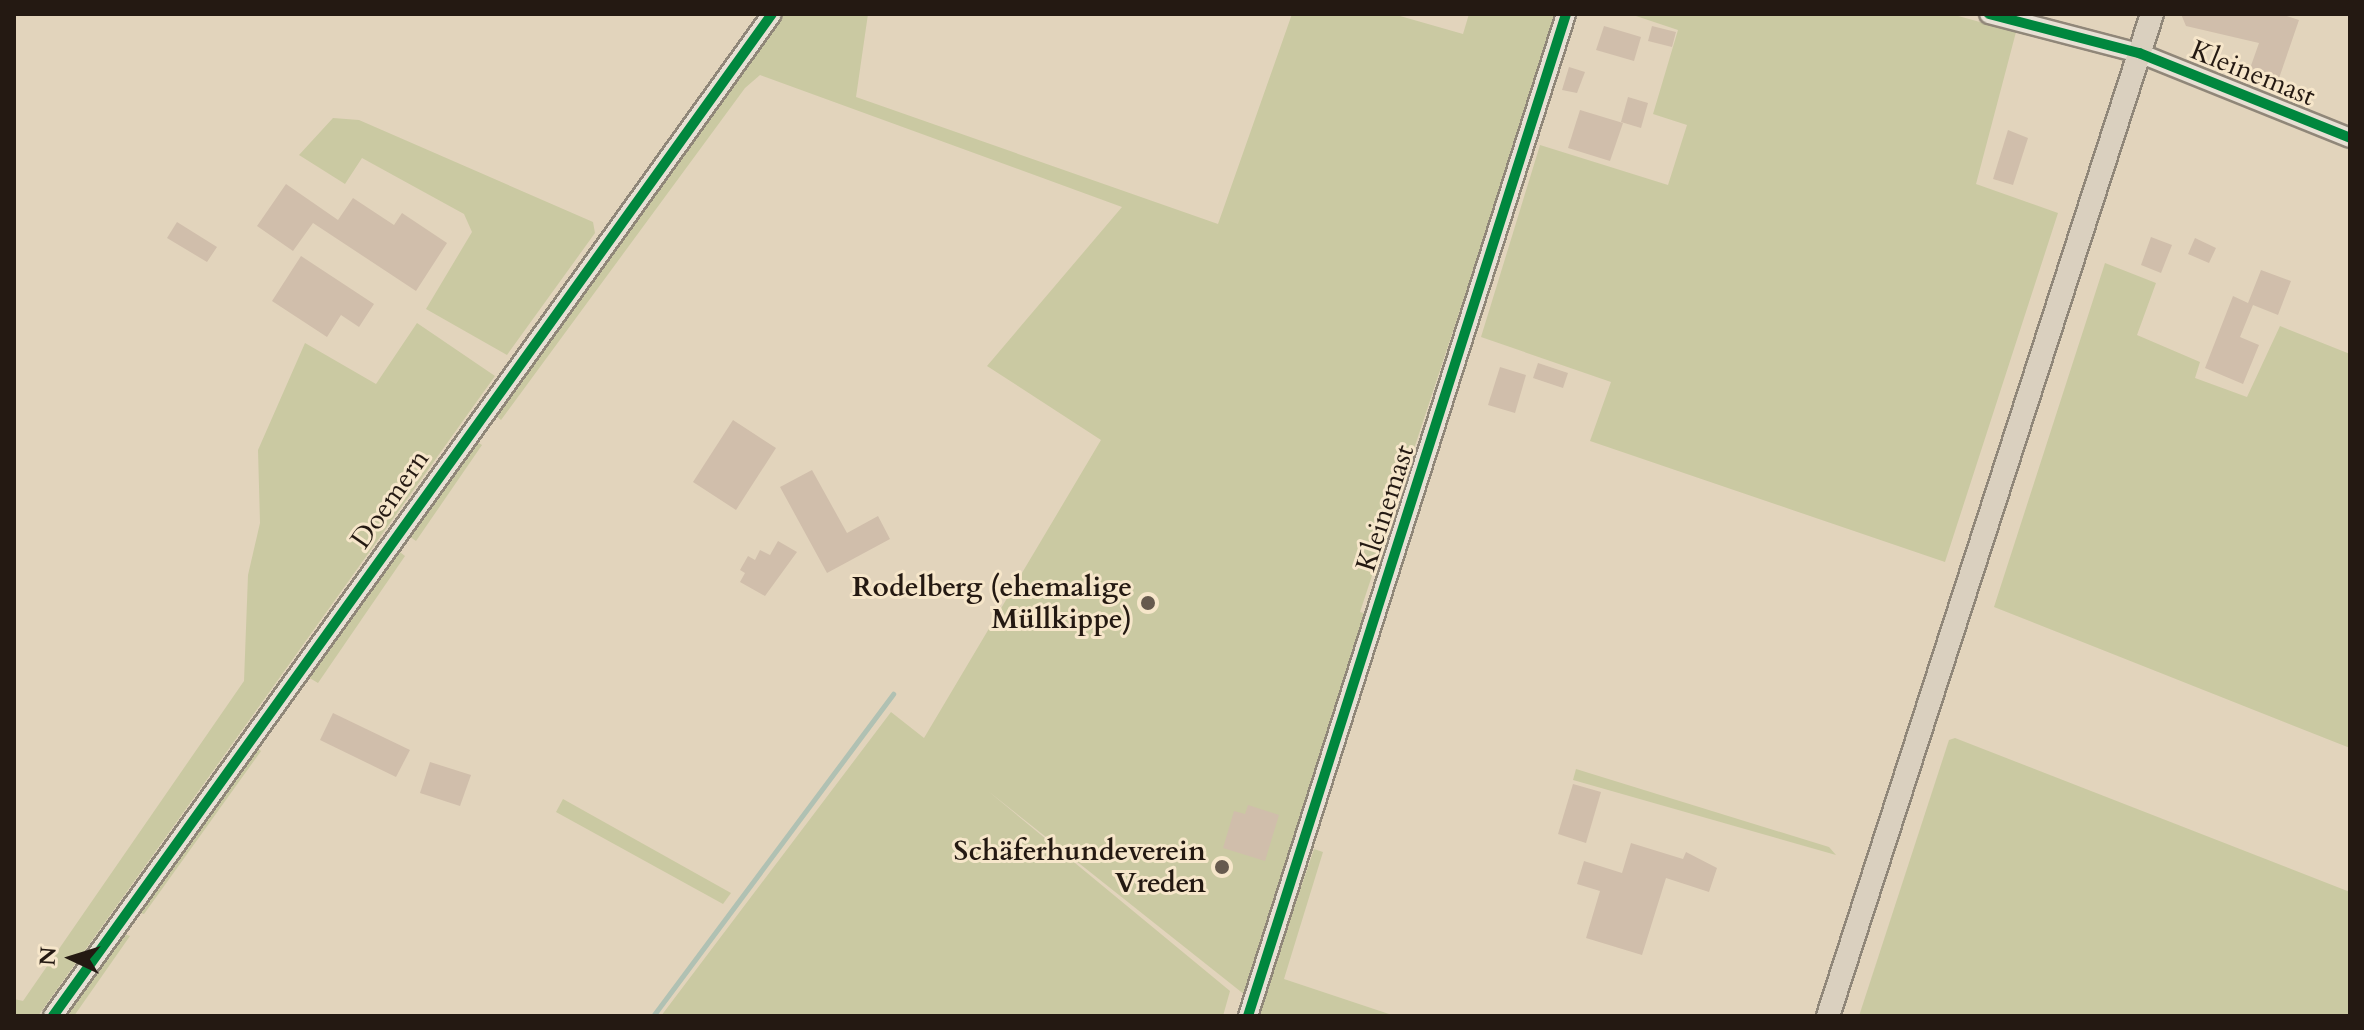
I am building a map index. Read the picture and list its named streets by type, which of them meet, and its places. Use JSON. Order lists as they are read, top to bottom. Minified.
{"streets":{"street":["Kleinemast","Doemern"]},"places":["Rodelberg (ehemalige Müllkippe)","Schäferhundeverein Vreden"],"north":"left"}
